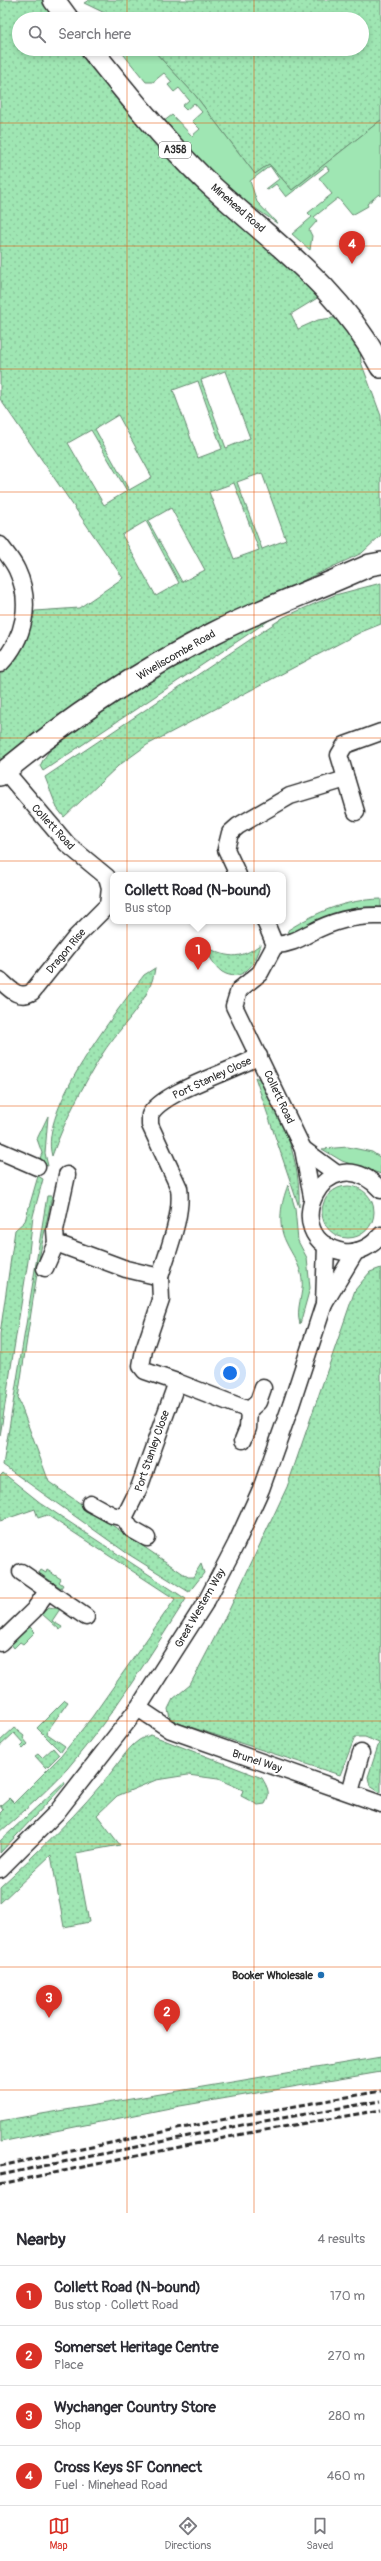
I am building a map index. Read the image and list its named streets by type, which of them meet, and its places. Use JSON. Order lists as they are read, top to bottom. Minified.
{"streets":{"main road":["A358","Minehead Road","Wiveliscombe Road"],"street":["Collett Road","Dragon Rise","Port Stanley Close","Great Western Way","Brunel Way"]},"crossings":[["Wiveliscombe Road","Collett Road"],["Collett Road","Dragon Rise"],["Collett Road","Port Stanley Close"],["Great Western Way","Brunel Way"]],"places":["Booker Wholesale"],"page":{"search":"Search here","pins":["4","1","3","2"],"popup":["Collett Road (N-bound)","Bus stop"],"heading":["Nearby","4 results"],"list":[{"mark":"1","name":"Collett Road (N-bound)","note":"Bus stop · Collett Road","value":"170 m"},{"mark":"2","name":"Somerset Heritage Centre","note":"Place","value":"270 m"},{"mark":"3","name":"Wychanger Country Store","note":"Shop","value":"280 m"},{"mark":"4","name":"Cross Keys SF Connect","note":"Fuel · Minehead Road","value":"460 m"}],"nav":["Map","Directions","Saved"]}}
